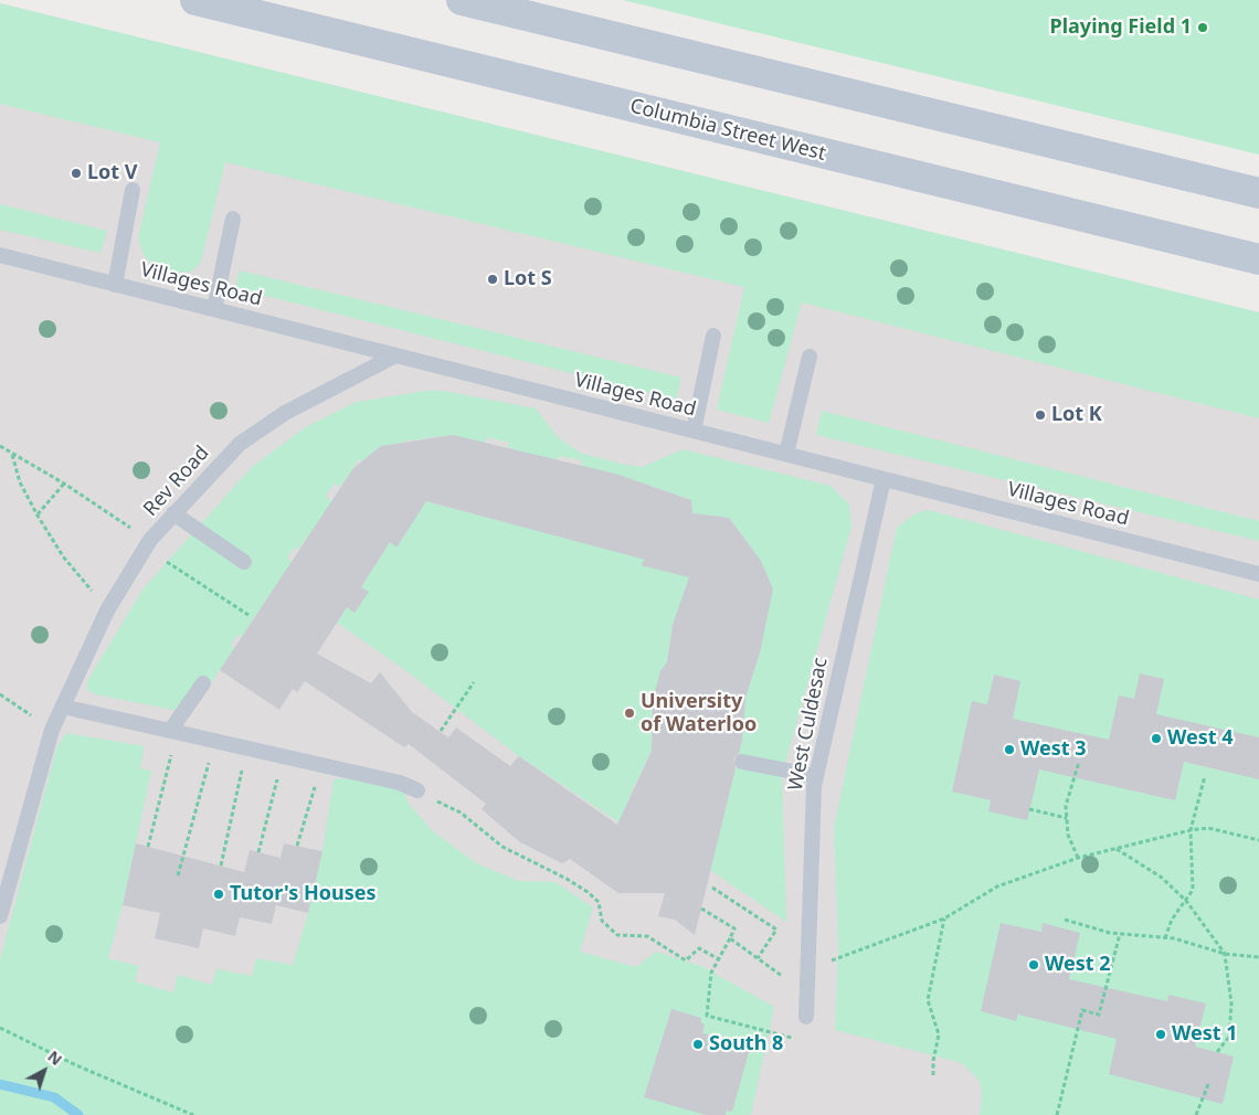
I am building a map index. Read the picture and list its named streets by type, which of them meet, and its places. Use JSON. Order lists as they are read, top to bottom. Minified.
{"streets":{"main road":["Columbia Street West"],"lane":["Villages Road","Rev Road","West Culdesac"]},"crossings":[["Villages Road","Rev Road"],["Villages Road","West Culdesac"]],"places":["Playing Field 1","Lot V","Lot S","Lot K","University of Waterloo","West 4","West 3","Tutor's Houses","West 2","West 1","South 8"],"north":"top right"}
